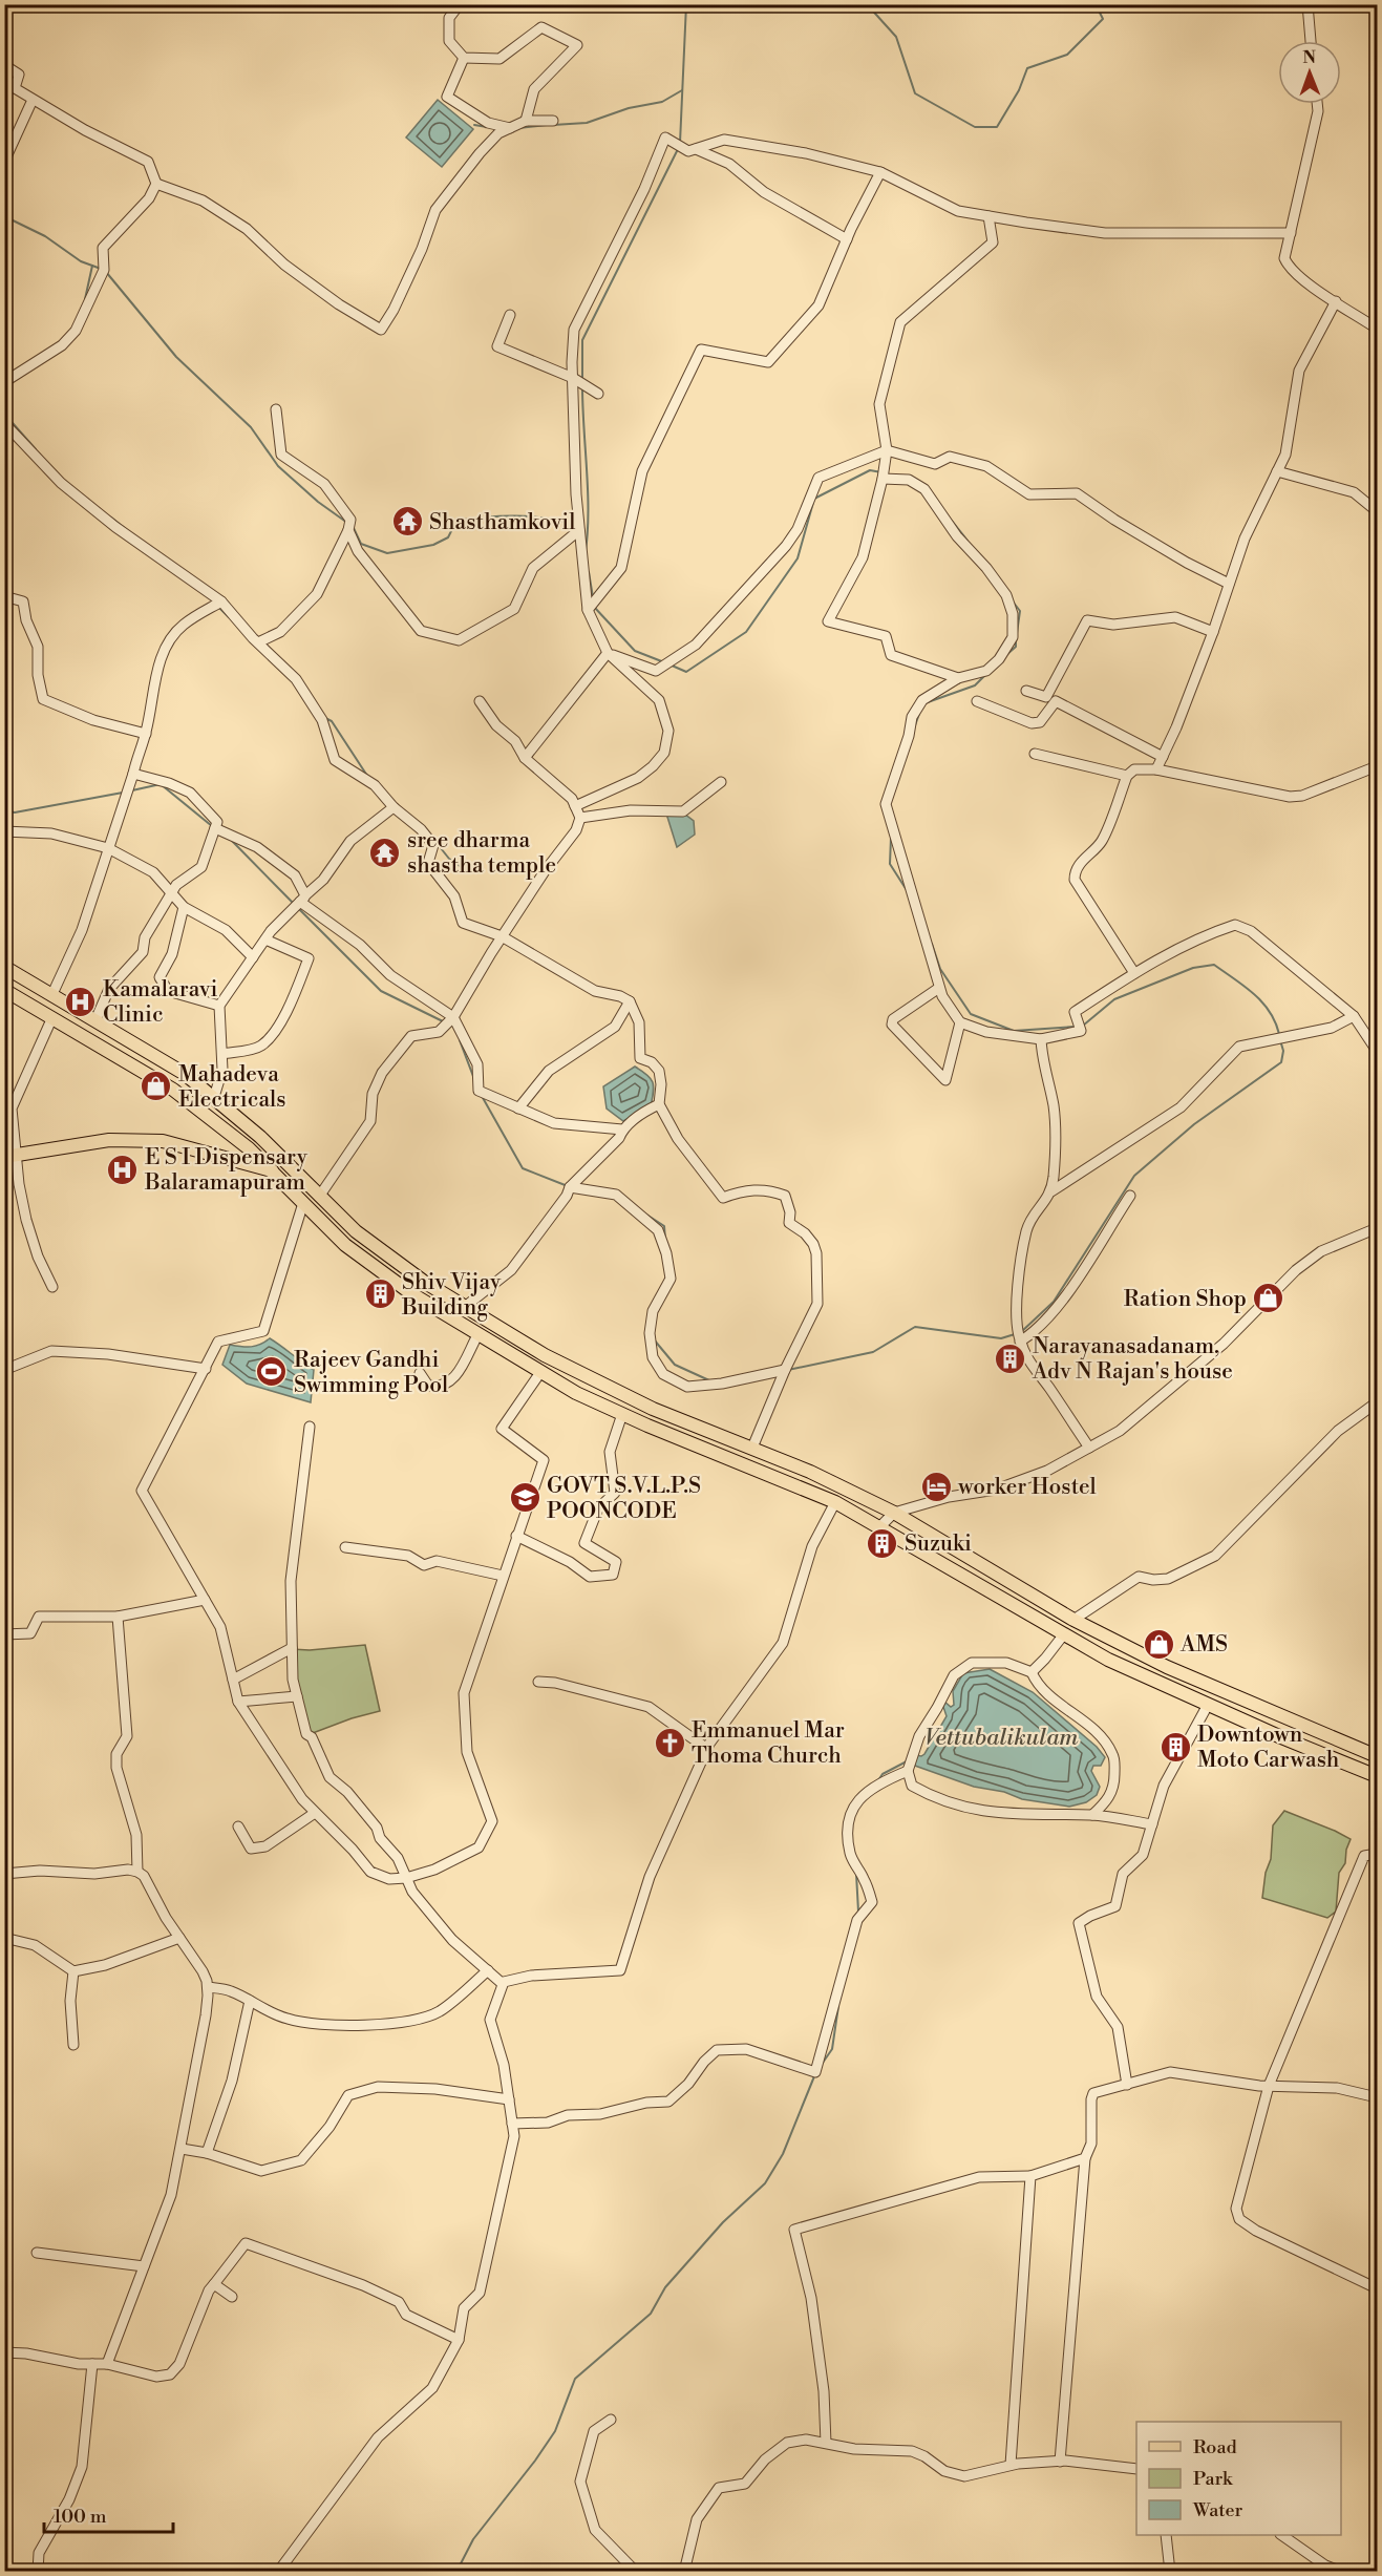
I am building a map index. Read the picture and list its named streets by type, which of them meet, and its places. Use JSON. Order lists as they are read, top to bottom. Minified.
{"water":["Vettubalikulam"],"places":{"temple":["Shasthamkovil","sree dharma shastha temple"],"hospital":["Kamalaravi Clinic","E S I Dispensary Balaramapuram"],"shop":["Mahadeva Electricals","Ration Shop","AMS"],"building":["Shiv Vijay Building","Narayanasadanam, Adv N Rajan's house","Suzuki","Downtown Moto Carwash"],"sports":["Rajeev Gandhi Swimming Pool"],"hotel":["worker Hostel"],"school or university":["GOVT S.V.L.P.S POONCODE"],"church":["Emmanuel Mar Thoma Church"]},"legend":["Road","Park","Water"],"scale_bar":"100 m","north":"top"}
